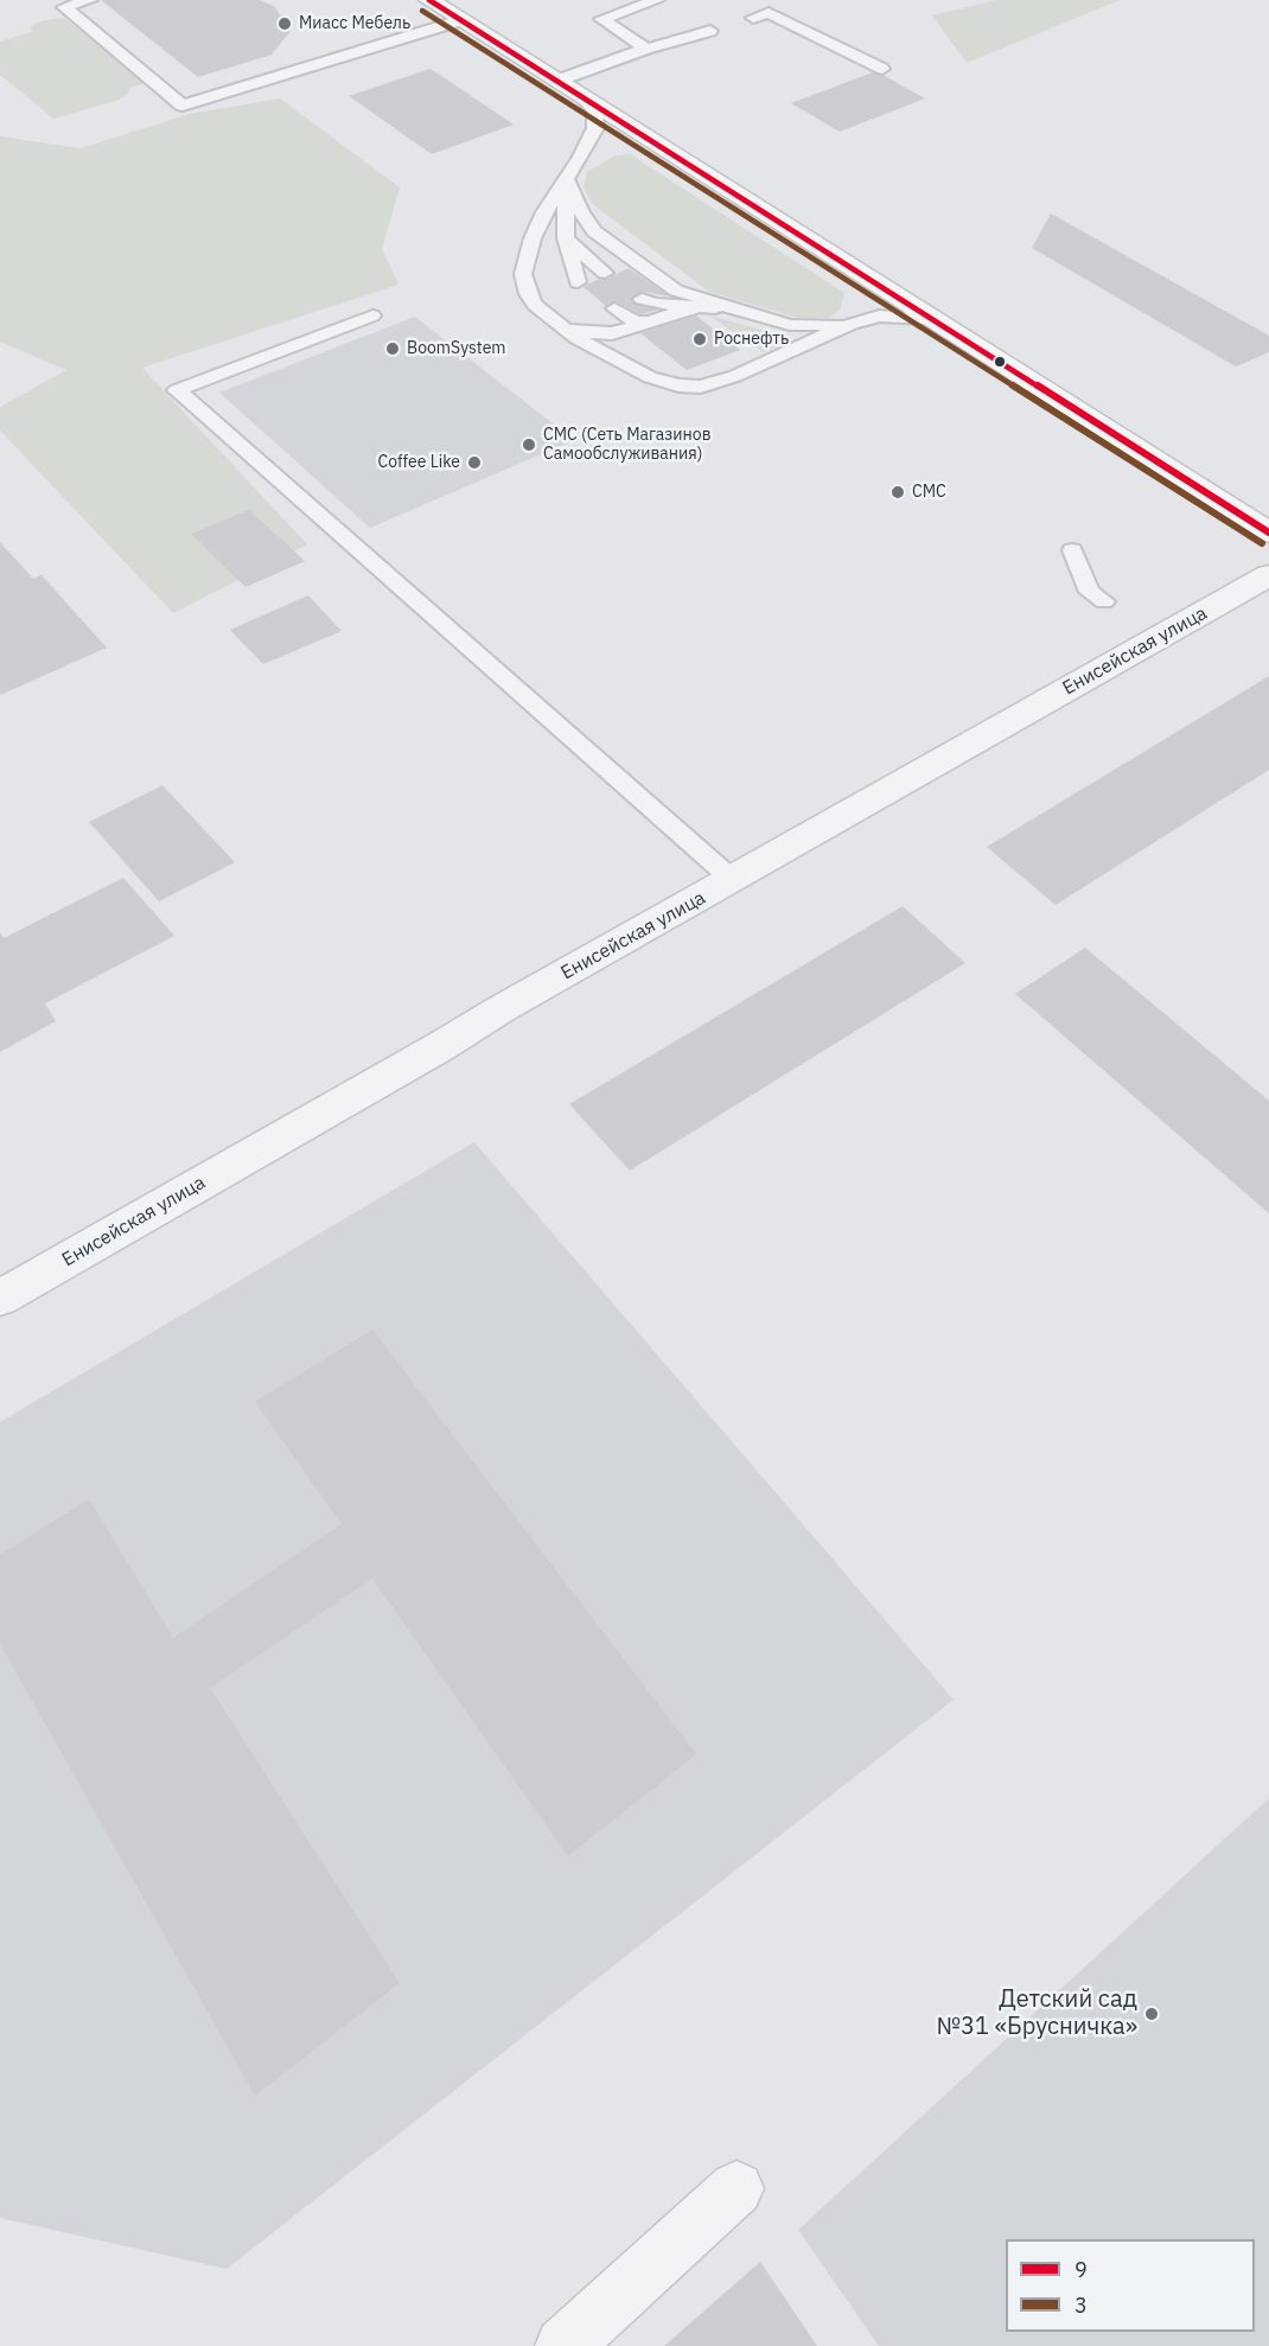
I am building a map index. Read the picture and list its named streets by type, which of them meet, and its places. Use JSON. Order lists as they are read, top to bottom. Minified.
{"streets":{"street":["Енисейская улица"]},"places":["Миасс Мебель","Роснефть","BoomSystem","СМС (Сеть Магазинов Самообслуживания)","Coffee Like","СМС","Детский сад №31 «Брусничка»"],"lines":["transit line 9","transit line 3"],"legend":["9","3"]}
